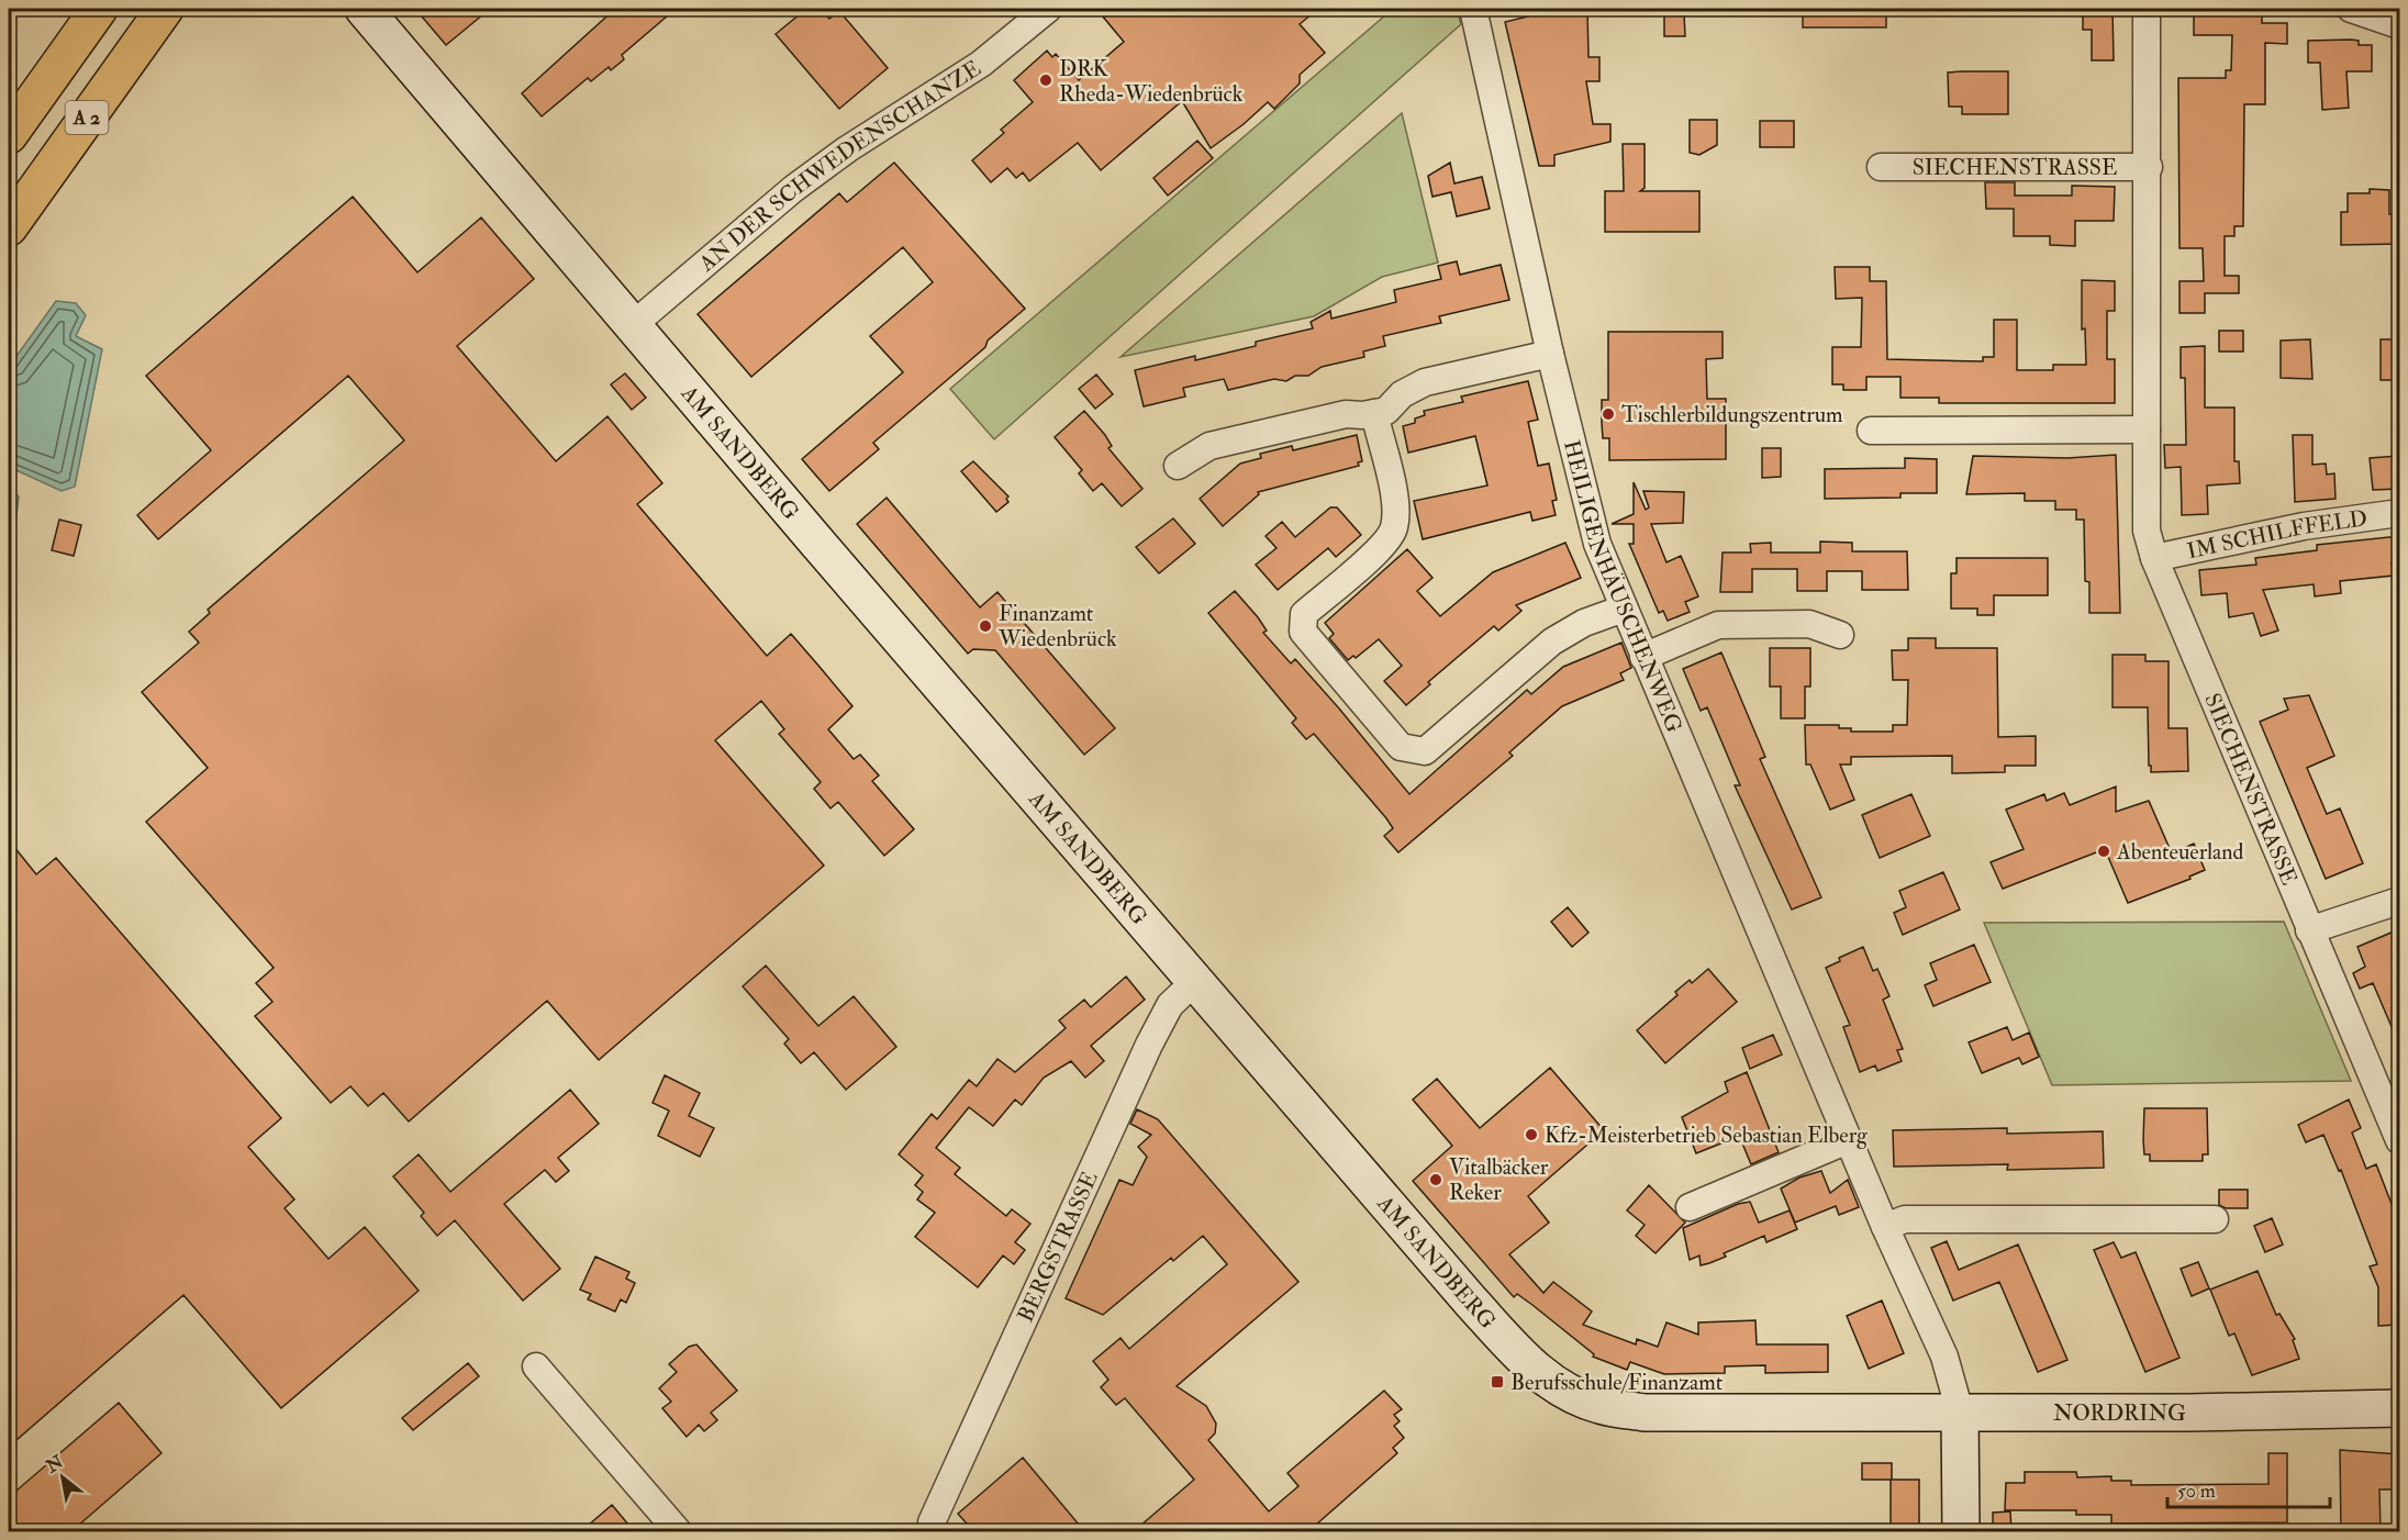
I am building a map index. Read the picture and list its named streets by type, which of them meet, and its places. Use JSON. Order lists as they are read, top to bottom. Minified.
{"streets":{"highway":["A 2"],"main road":["AM SANDBERG","NORDRING"],"street":["AN DER SCHWEDENSCHANZE","SIECHENSTRASSE","IM SCHILFFELD","HEILIGENHÄUSCHENWEG","BERGSTRASSE"]},"crossings":[["AN DER SCHWEDENSCHANZE","AM SANDBERG"],["SIECHENSTRASSE","IM SCHILFFELD"],["AM SANDBERG","HEILIGENHÄUSCHENWEG"],["AM SANDBERG","BERGSTRASSE"],["AM SANDBERG","NORDRING"],["HEILIGENHÄUSCHENWEG","NORDRING"]],"places":{"other":["DRK Rheda-Wiedenbrück","Tischlerbildungszentrum","Finanzamt Wiedenbrück","Abenteuerland","Kfz-Meisterbetrieb Sebastian Elberg","Vitalbäcker Reker"],"transit":["Berufsschule/Finanzamt"]},"scale_bar":"50 m","north":"top left"}
